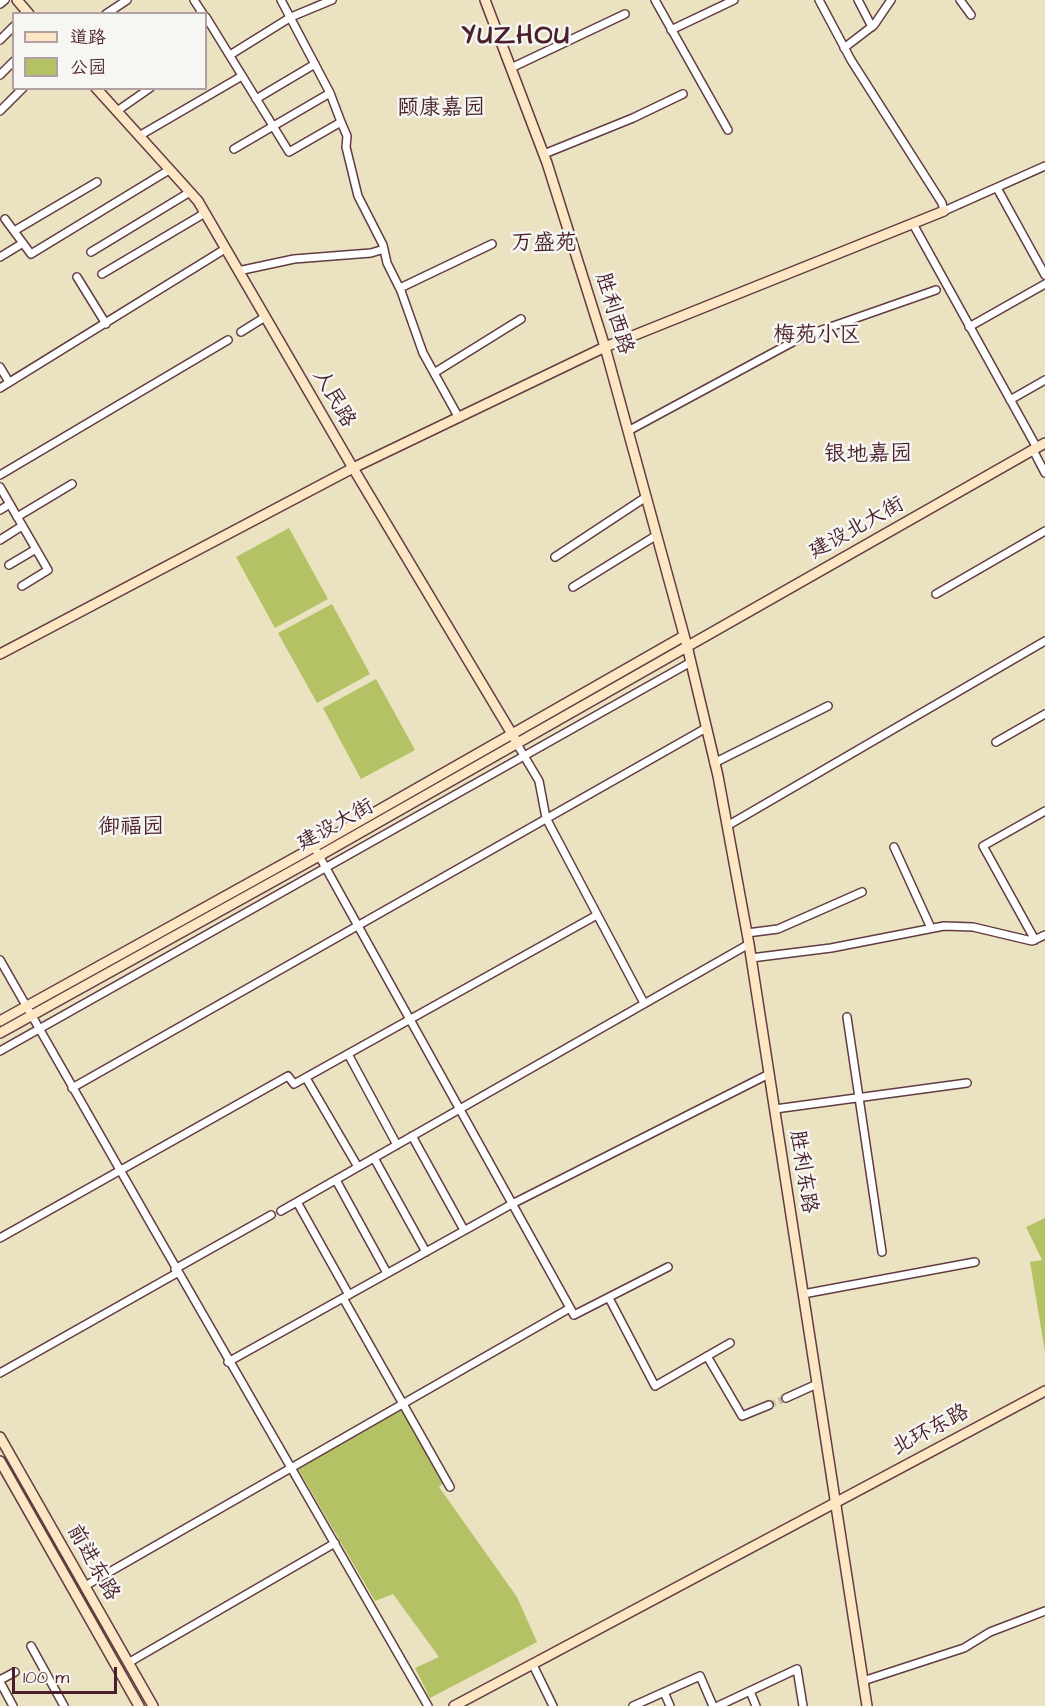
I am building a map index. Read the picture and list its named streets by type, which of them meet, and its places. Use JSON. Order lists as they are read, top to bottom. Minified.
{"streets":{"main road":["胜利西路","人民路","建设北大街","建设大街","胜利东路","北环东路","前进东路"]},"crossings":[["胜利西路","建设北大街"],["胜利西路","建设大街"],["胜利西路","胜利东路"],["人民路","建设大街"],["建设北大街","建设大街"],["建设北大街","胜利东路"],["建设大街","胜利东路"],["胜利东路","北环东路"]],"districts":["YUZHOU","颐康嘉园","万盛苑","梅苑小区","银地嘉园","御福园"],"legend":["道路","公园"],"scale_bar":"100 m"}
